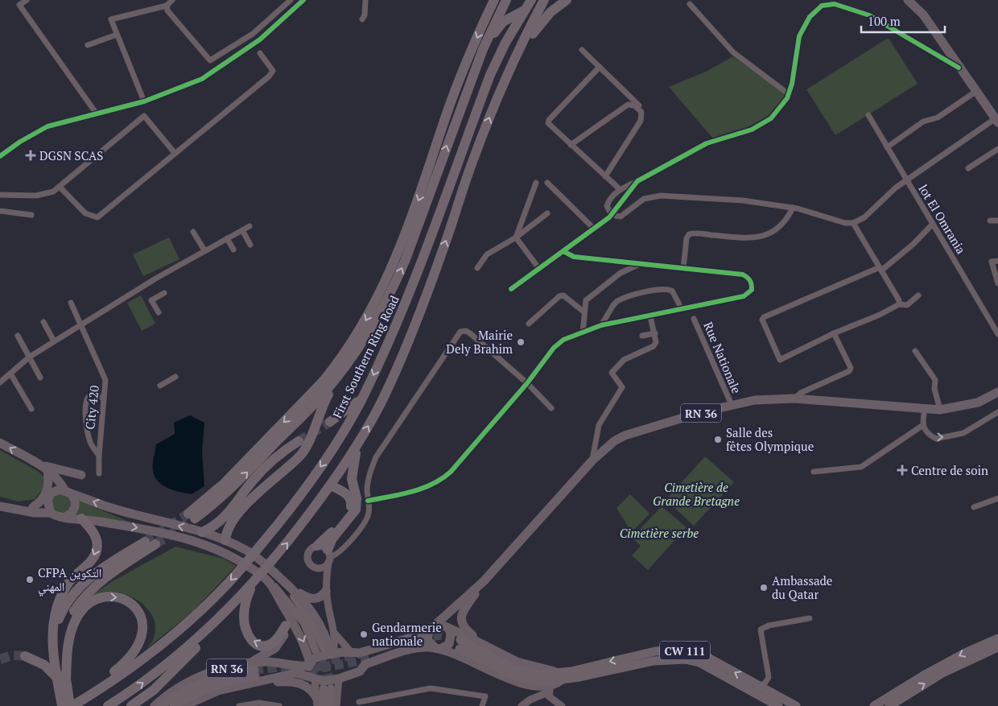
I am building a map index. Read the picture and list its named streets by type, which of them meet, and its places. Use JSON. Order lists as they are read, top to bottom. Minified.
{"streets":{"highway":["First Southern Ring Road","CW 111"],"main road":["RN 36"],"street":["lot El Omrania","Rue Nationale","City 420"]},"crossings":[["Rue Nationale","RN 36"]],"parks":["Cimetière de Grande Bretagne","Cimetière serbe"],"places":{"health":["DGSN SCAS","Centre de soin"],"other":["Mairie Dely Brahim","Salle des fêtes Olympique","CFPA التكوين المهني","Ambassade du Qatar","Gendarmerie nationale"]},"scale_bar":"100 m"}
